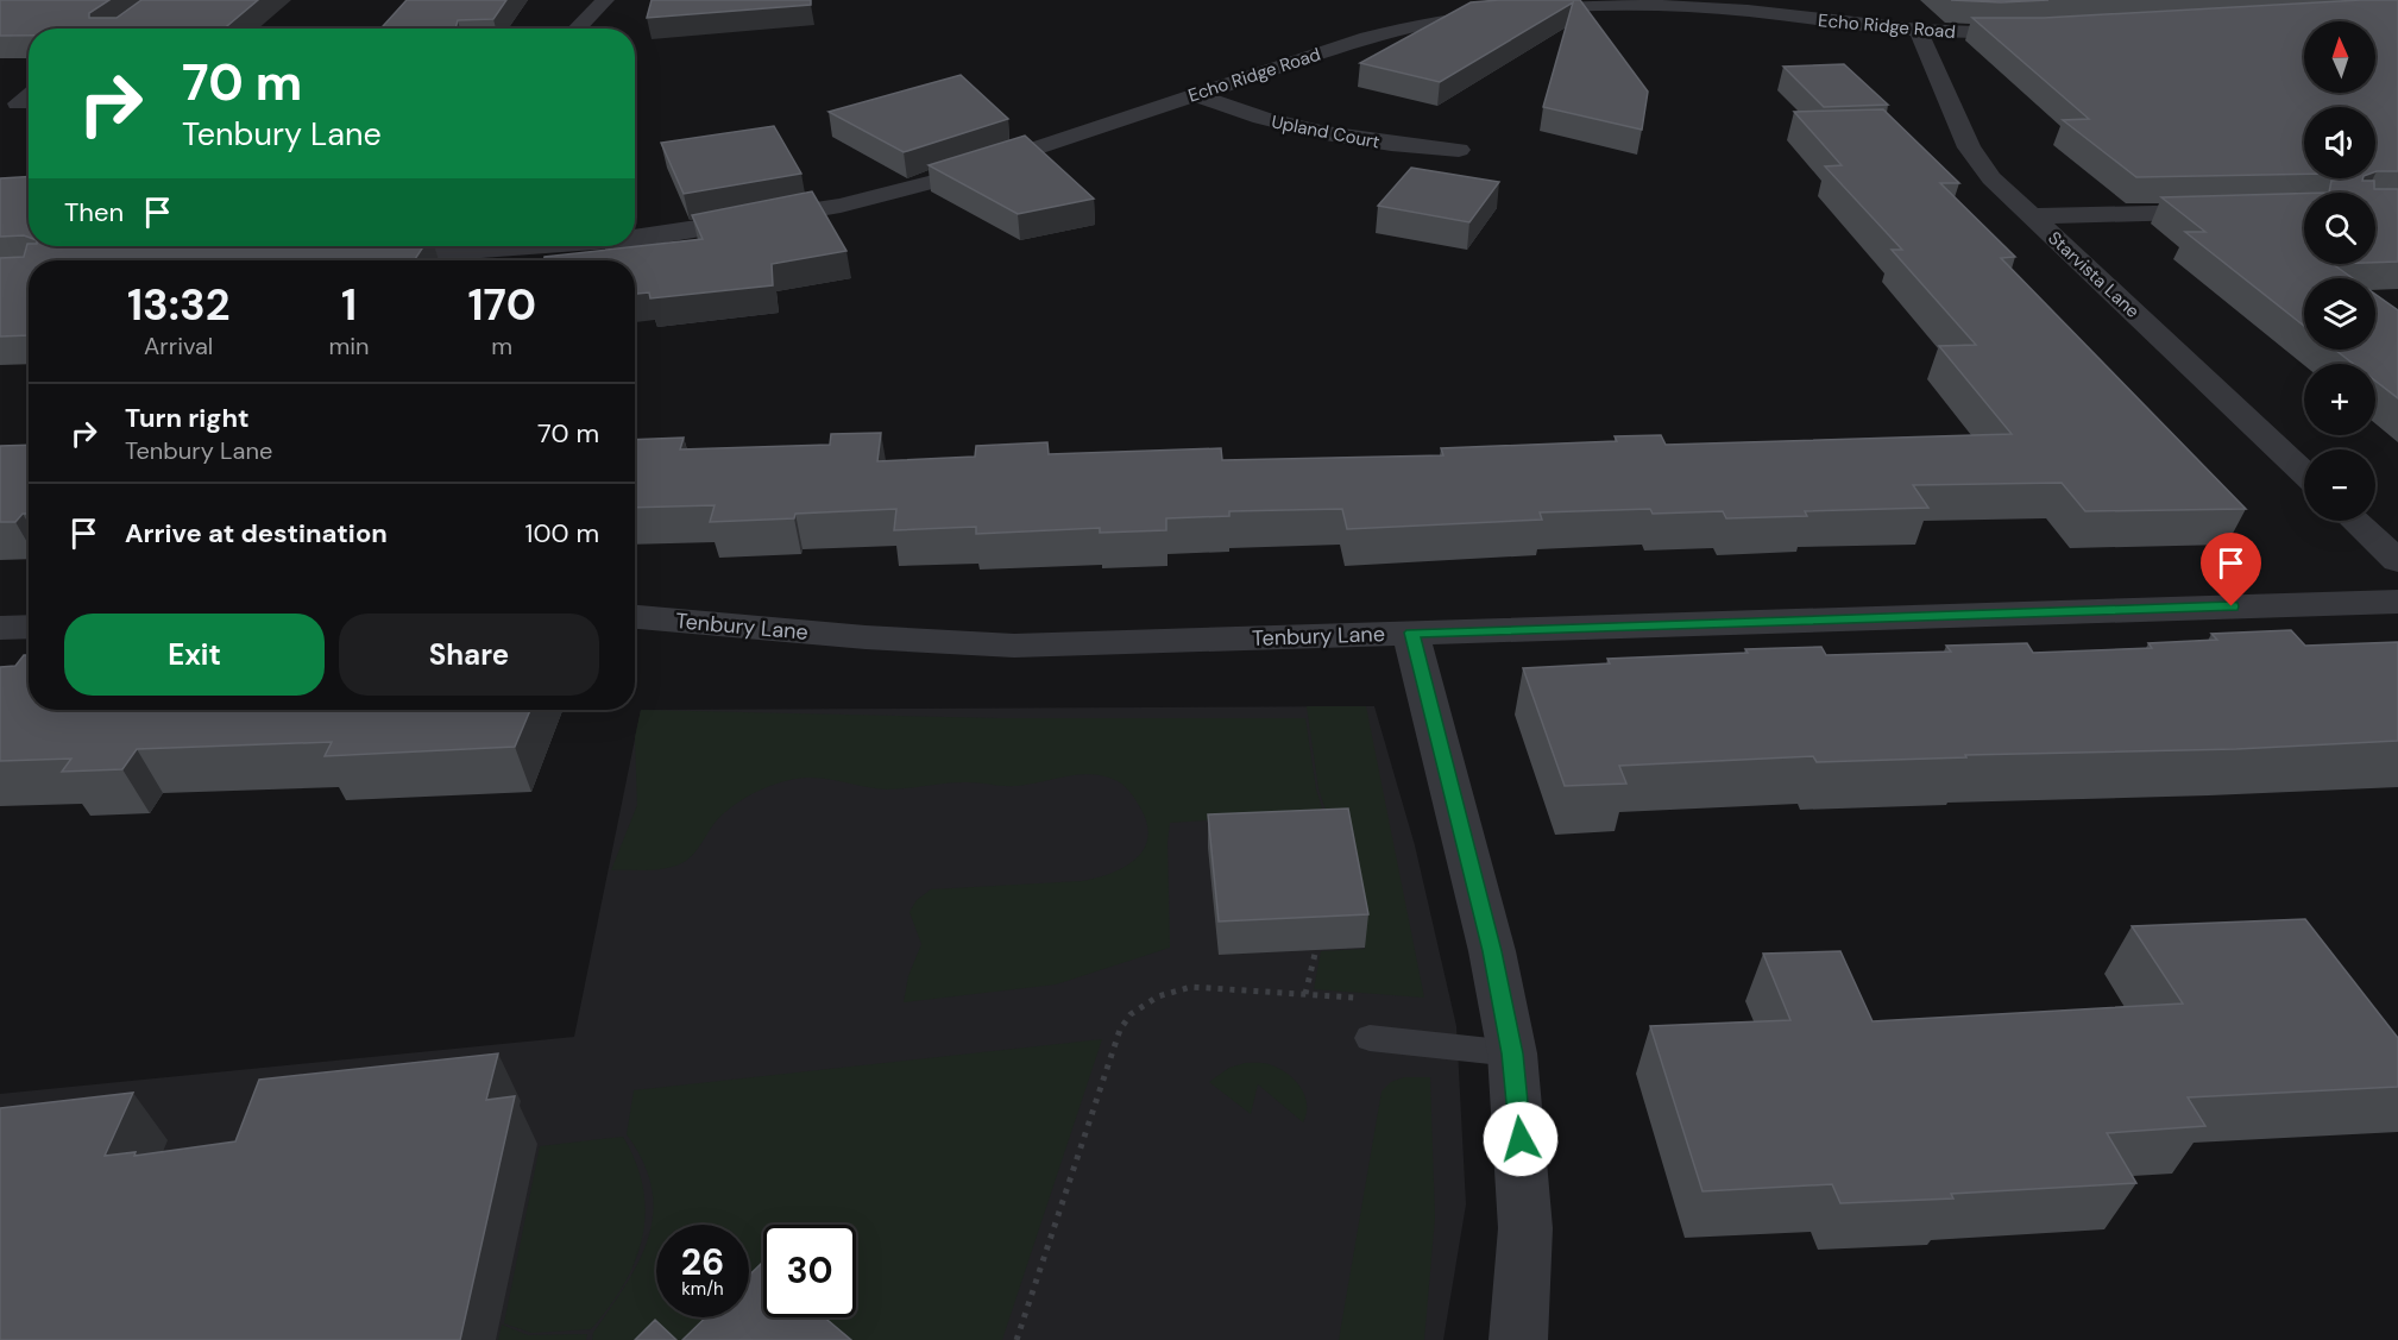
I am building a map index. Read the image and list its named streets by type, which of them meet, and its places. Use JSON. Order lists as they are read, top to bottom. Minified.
{"streets":{"street":["Echo Ridge Road","Upland Court","Starvista Lane","Tenbury Lane"]},"crossings":[["Echo Ridge Road","Upland Court"],["Echo Ridge Road","Starvista Lane"]],"north":"top","page":{"map_buttons":["+","−"],"turn":["70 m","Tenbury Lane"],"then":"Then","eta":["13:32","Arrival","1","min","170","m"],"list":[{"name":"Turn right","note":"Tenbury Lane","value":"70 m"},{"name":"Arrive at destination","value":"100 m"}],"buttons":["Exit","Share"],"speed":"26 km/h","limit":"30"}}
